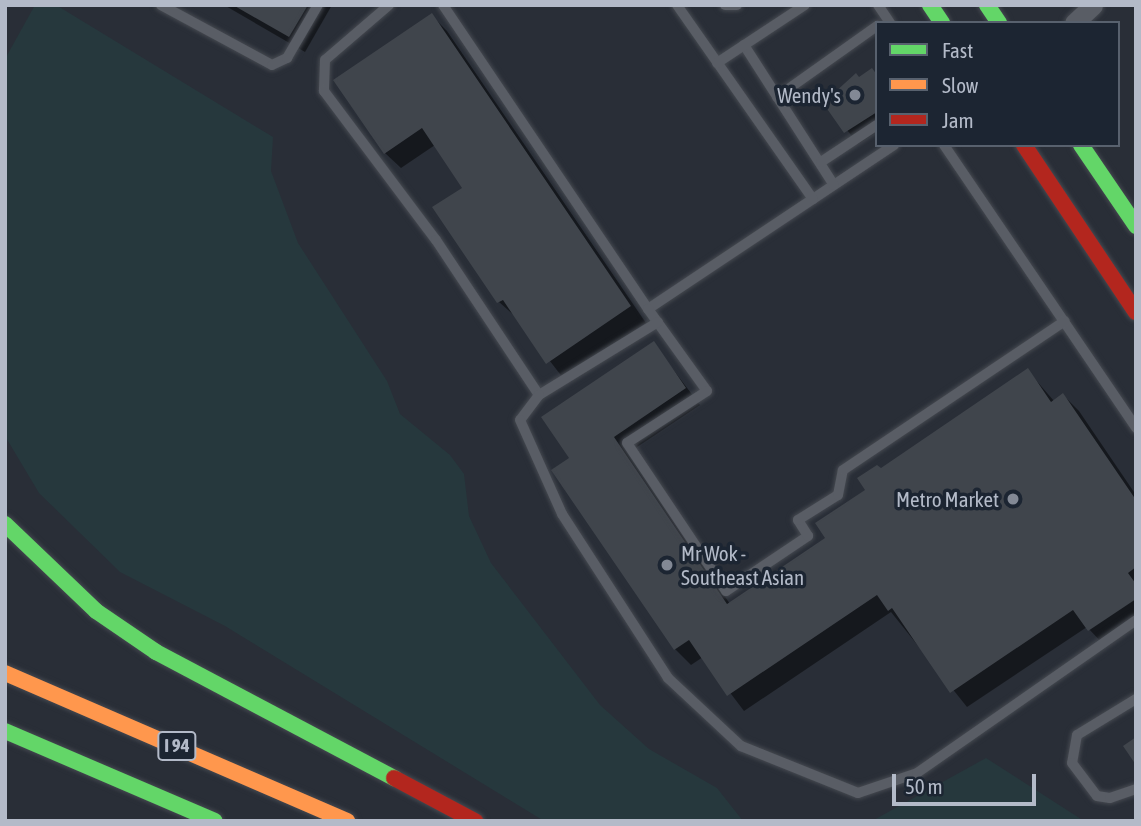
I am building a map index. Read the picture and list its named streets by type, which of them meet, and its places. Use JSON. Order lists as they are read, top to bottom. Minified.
{"streets":{"main road":["I 94"]},"places":["Wendy's","Metro Market","Mr Wok - Southeast Asian"],"legend":["Fast","Slow","Jam"],"scale_bar":"50 m"}
